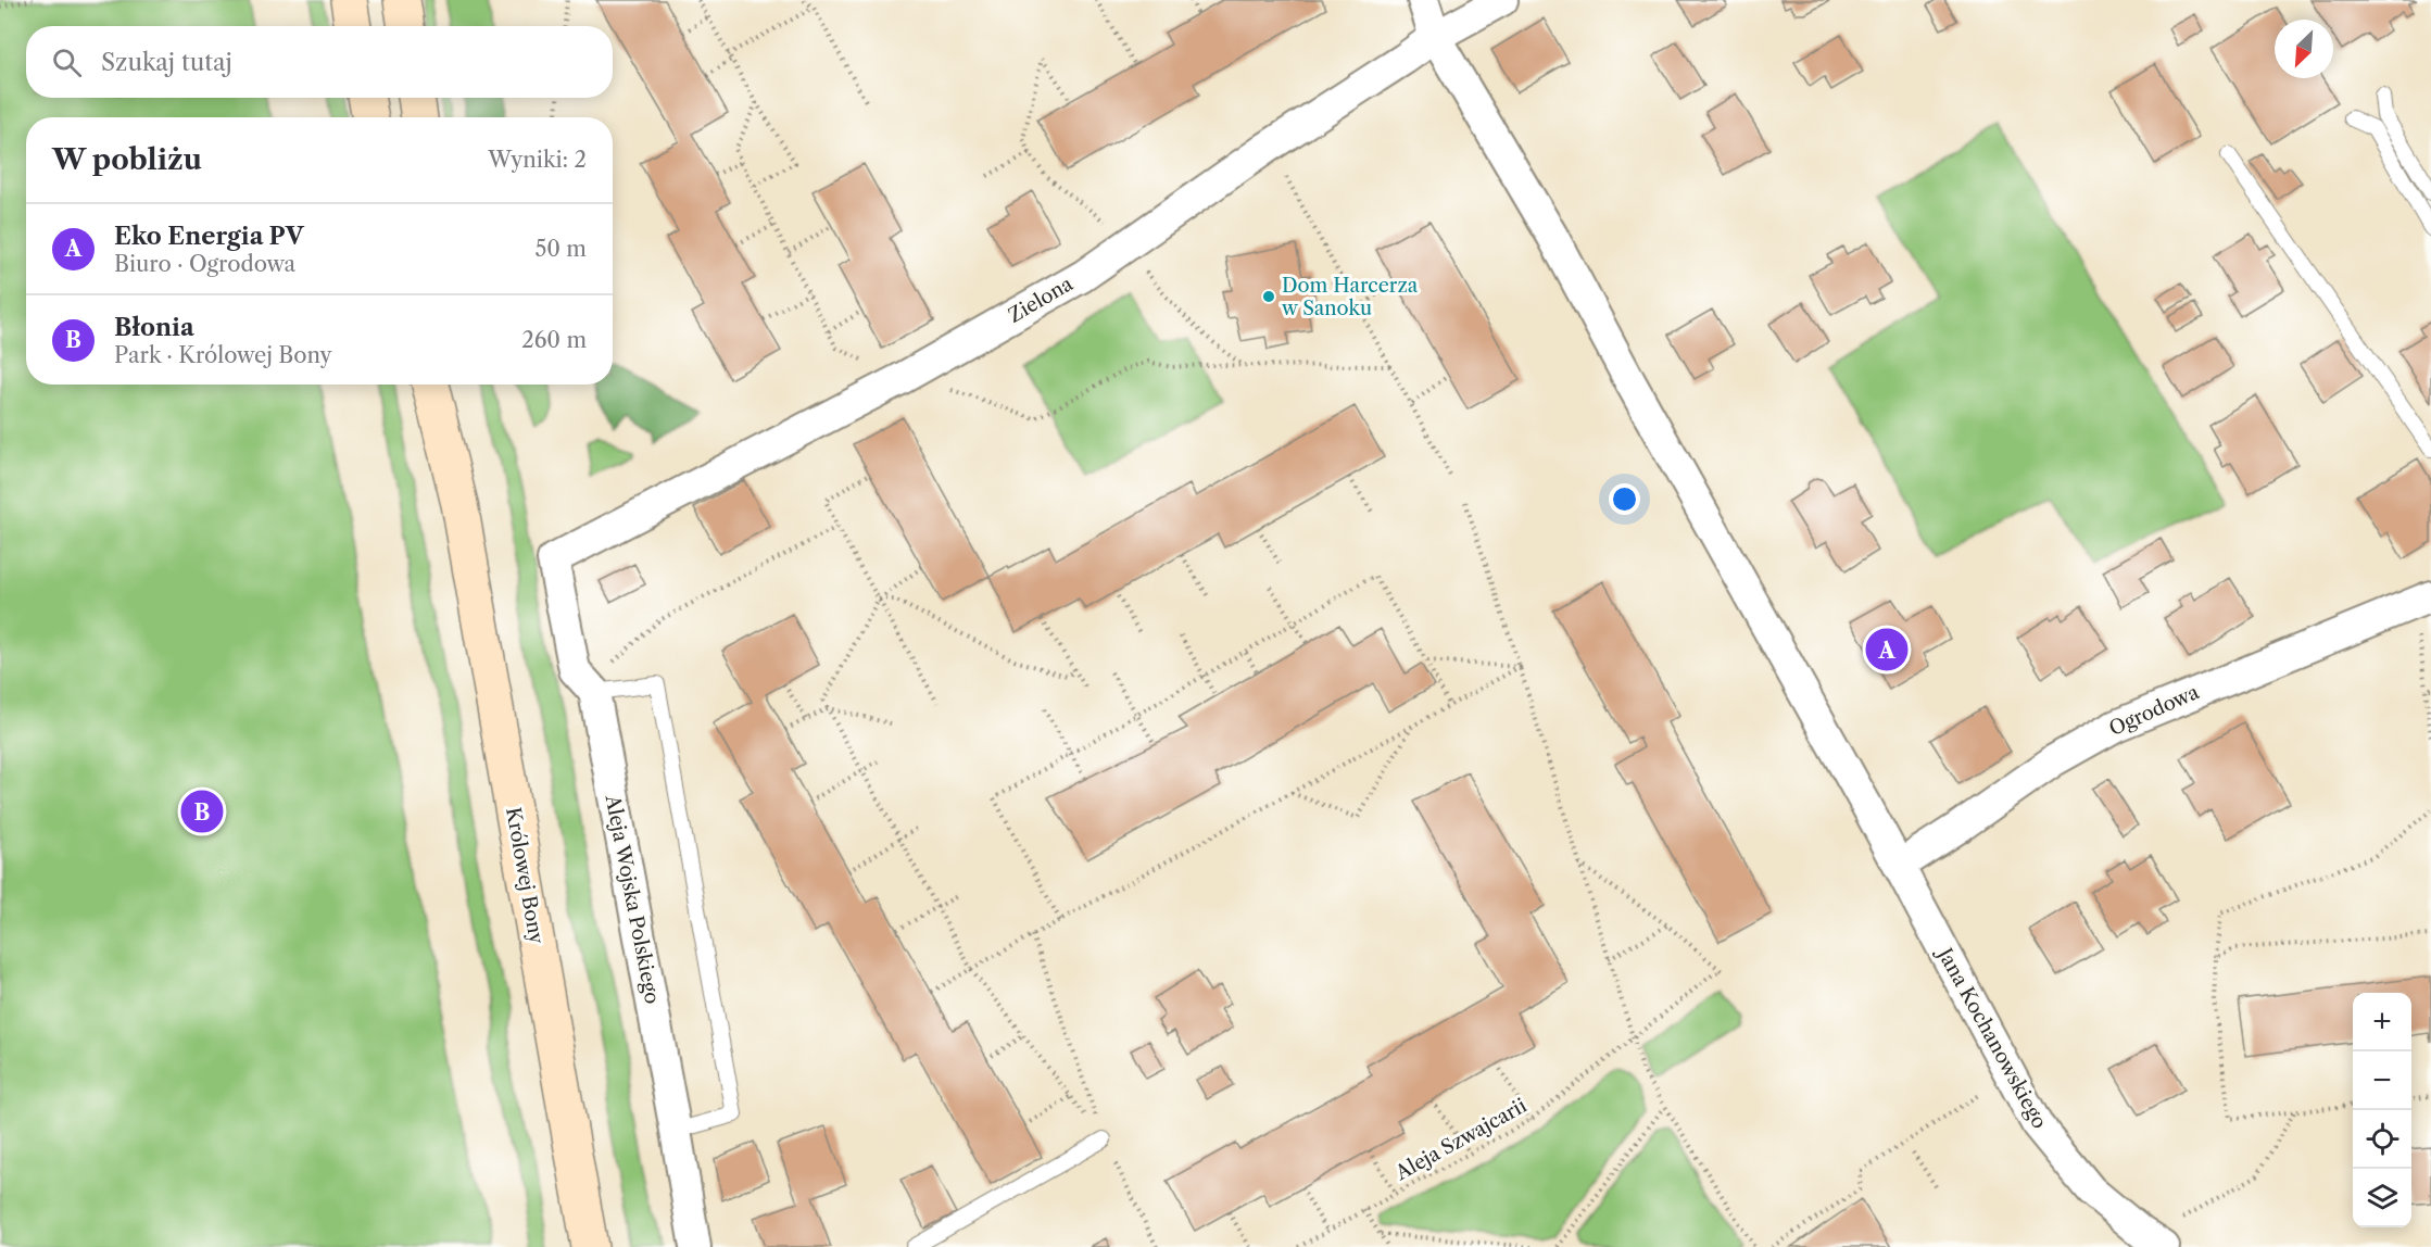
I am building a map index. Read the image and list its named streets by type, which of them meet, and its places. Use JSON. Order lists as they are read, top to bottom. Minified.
{"streets":{"main road":["Królowej Bony"],"street":["Zielona","Ogrodowa","Aleja Wojska Polskiego","Jana Kochanowskiego"],"path":["Aleja Szwajcarii"]},"crossings":[["Zielona","Aleja Wojska Polskiego"],["Zielona","Jana Kochanowskiego"],["Ogrodowa","Jana Kochanowskiego"]],"places":["Dom Harcerza w Sanoku"],"north":"bottom left","page":{"search":"Szukaj tutaj","heading":["W pobliżu","Wyniki: 2"],"list":[{"mark":"A","name":"Eko Energia PV","note":"Biuro · Ogrodowa","value":"50 m"},{"mark":"B","name":"Błonia","note":"Park · Królowej Bony","value":"260 m"}],"pins":["A","B"],"map_buttons":["+","−"]}}
